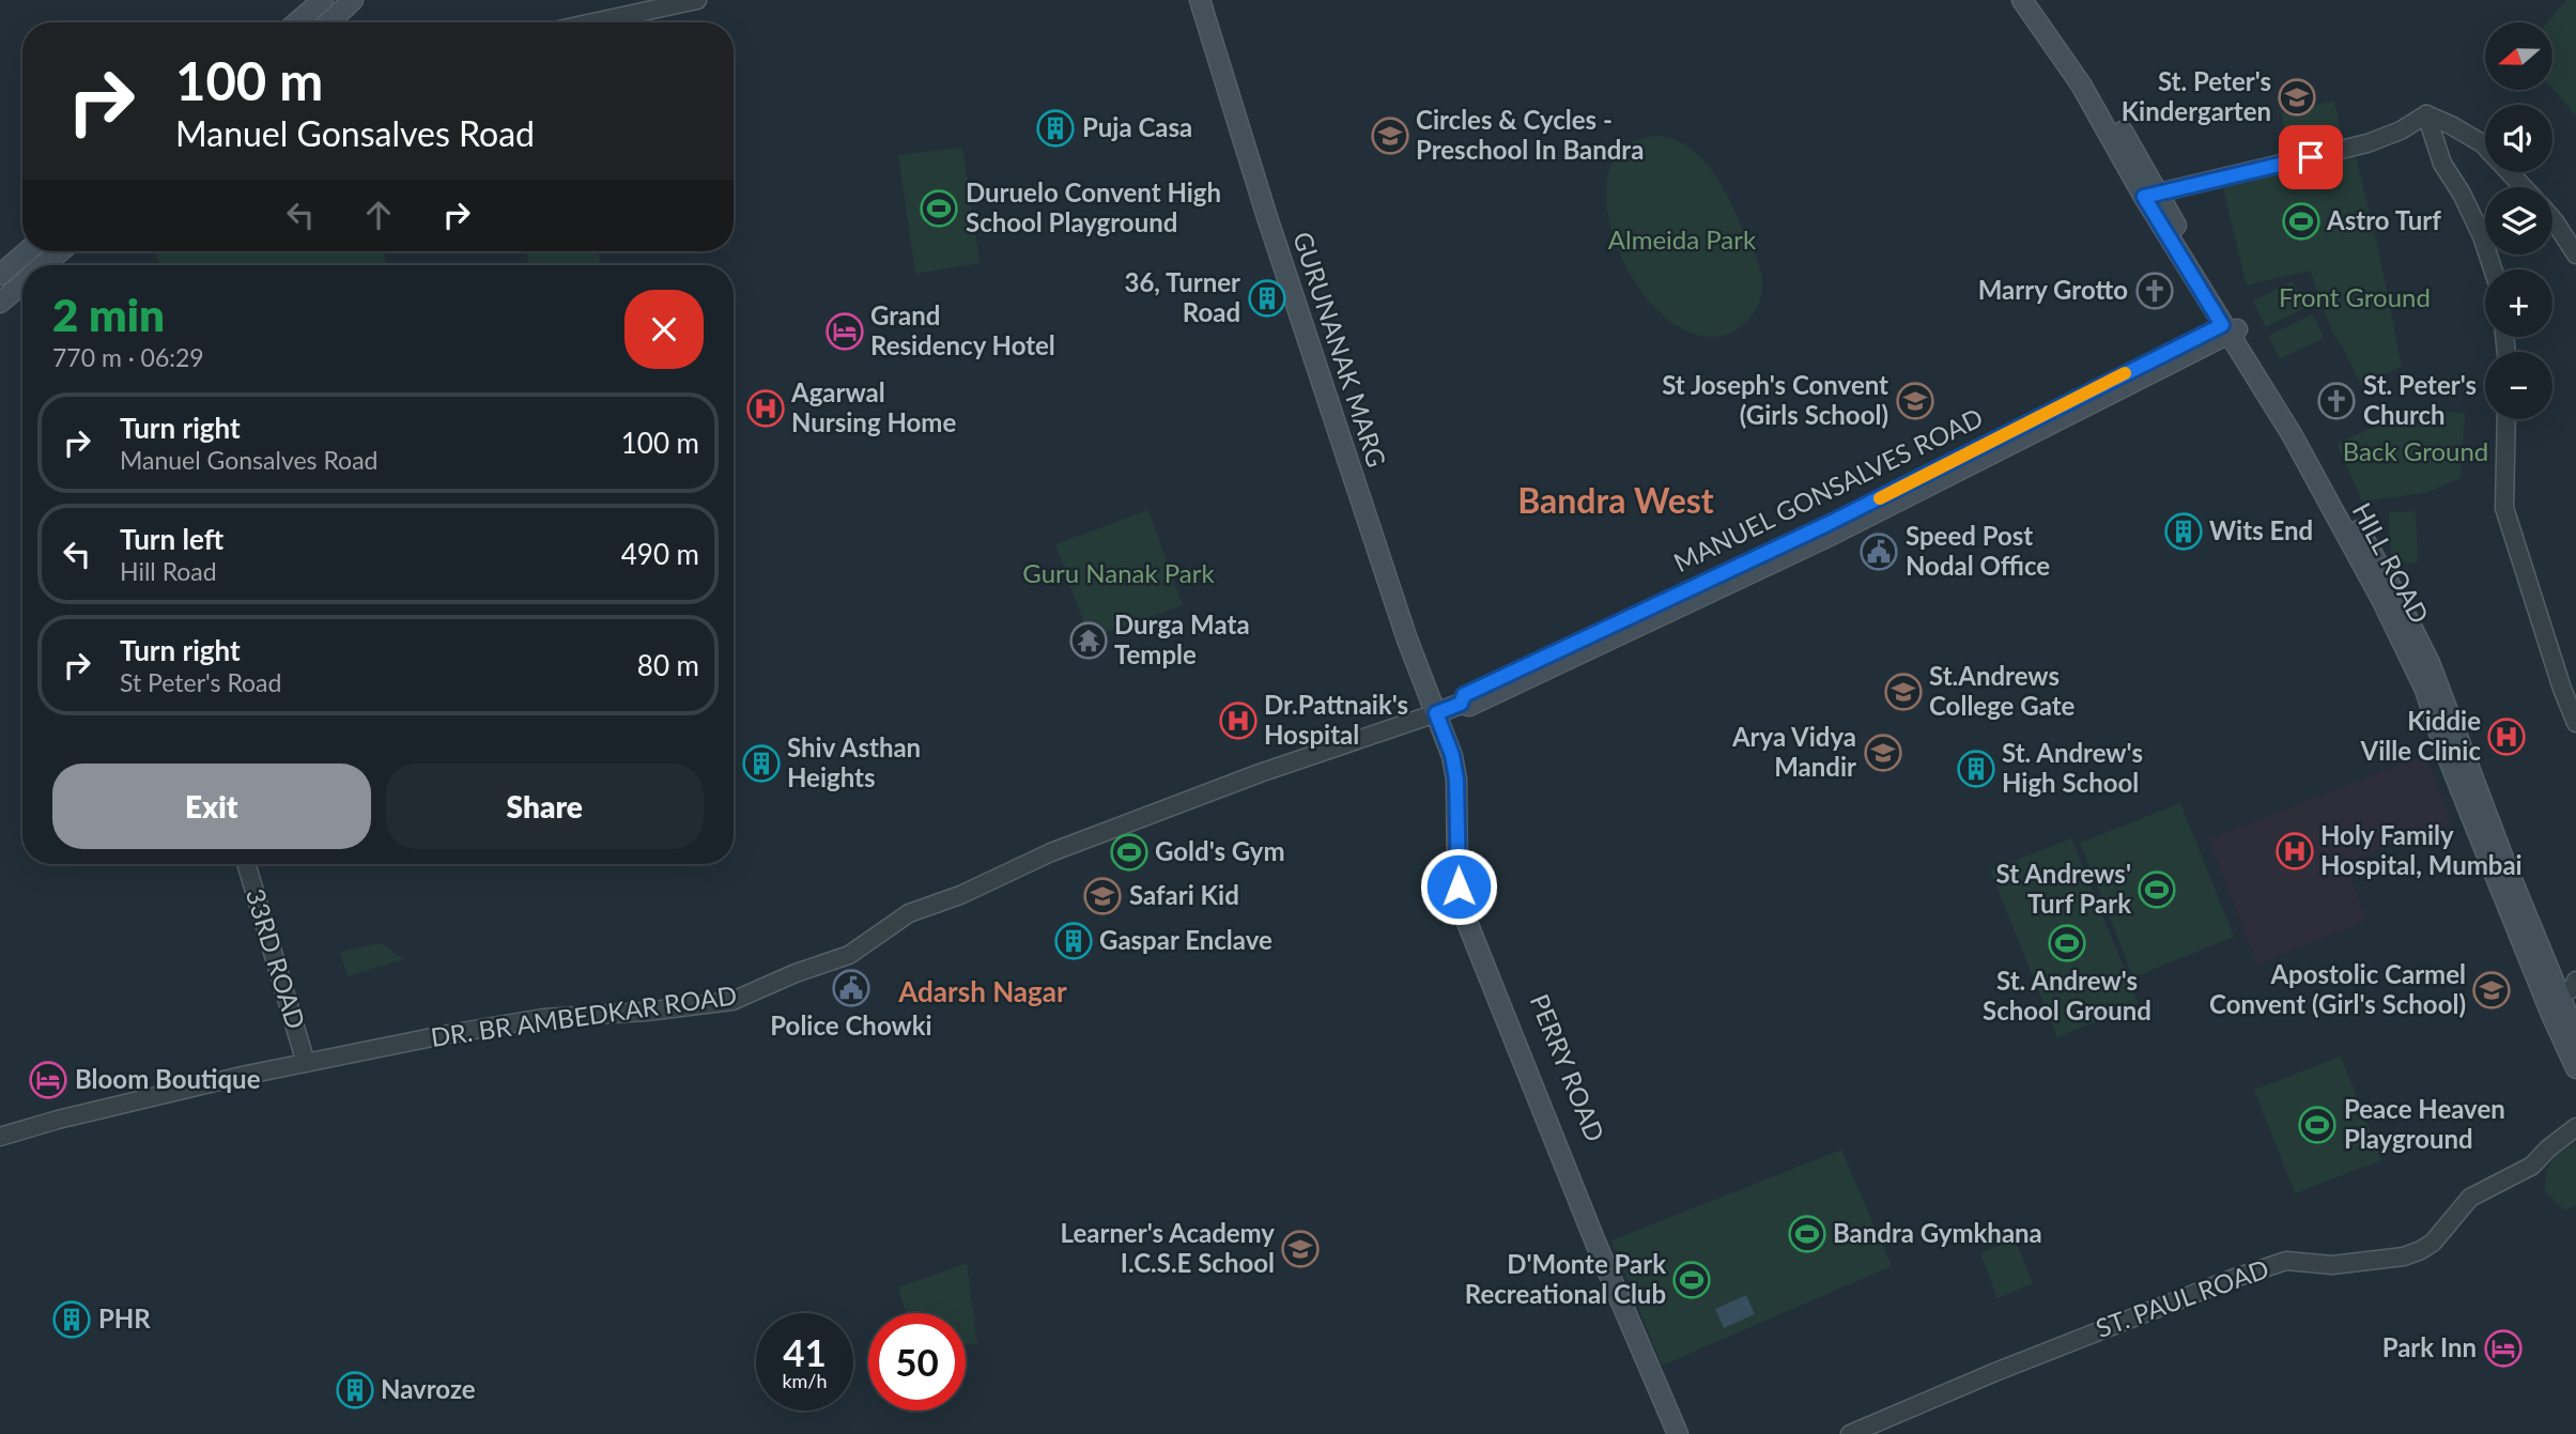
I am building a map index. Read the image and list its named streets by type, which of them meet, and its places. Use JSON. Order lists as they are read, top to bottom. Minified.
{"streets":{"main road":["GURUNANAK MARG","MANUEL GONSALVES ROAD","HILL ROAD","PERRY ROAD"],"street":["33RD ROAD","DR. BR AMBEDKAR ROAD","ST. PAUL ROAD"]},"crossings":[["GURUNANAK MARG","MANUEL GONSALVES ROAD"],["GURUNANAK MARG","DR. BR AMBEDKAR ROAD"],["GURUNANAK MARG","PERRY ROAD"],["MANUEL GONSALVES ROAD","HILL ROAD"],["MANUEL GONSALVES ROAD","DR. BR AMBEDKAR ROAD"],["MANUEL GONSALVES ROAD","PERRY ROAD"],["33RD ROAD","DR. BR AMBEDKAR ROAD"],["DR. BR AMBEDKAR ROAD","PERRY ROAD"]],"districts":["Bandra West","Adarsh Nagar"],"parks":["Almeida Park","Front Ground","Back Ground","Guru Nanak Park"],"places":{"school or university":["St. Peter's Kindergarten","Circles & Cycles - Preschool In Bandra","St Joseph's Convent (Girls School)","St.Andrews College Gate","Arya Vidya Mandir","Safari Kid","Apostolic Carmel Convent (Girl's School)","Learner's Academy I.C.S.E School"],"building":["Puja Casa","36, Turner Road","Wits End","Shiv Asthan Heights","St. Andrew's High School","Gaspar Enclave","PHR","Navroze"],"sports":["Duruelo Convent High School Playground","Astro Turf","Gold's Gym","St Andrews' Turf Park","St. Andrew's School Ground","Peace Heaven Playground","Bandra Gymkhana","D'Monte Park Recreational Club"],"church":["Marry Grotto","St. Peter's Church"],"hotel":["Grand Residency Hotel","Bloom Boutique","Park Inn"],"hospital":["Agarwal Nursing Home","Dr.Pattnaik's Hospital","Kiddie Ville Clinic","Holy Family Hospital, Mumbai"],"public building":["Speed Post Nodal Office","Police Chowki"],"temple":["Durga Mata Temple"]},"north":"left","page":{"map_buttons":["+","−"],"turn":["100 m","Manuel Gonsalves Road"],"heading":["2 min","770 m · 06:29"],"list":[{"name":"Turn right","note":"Manuel Gonsalves Road","value":"100 m"},{"name":"Turn left","note":"Hill Road","value":"490 m"},{"name":"Turn right","note":"St Peter's Road","value":"80 m"}],"buttons":["Exit","Share"],"speed":"41 km/h","limit":"50"}}
